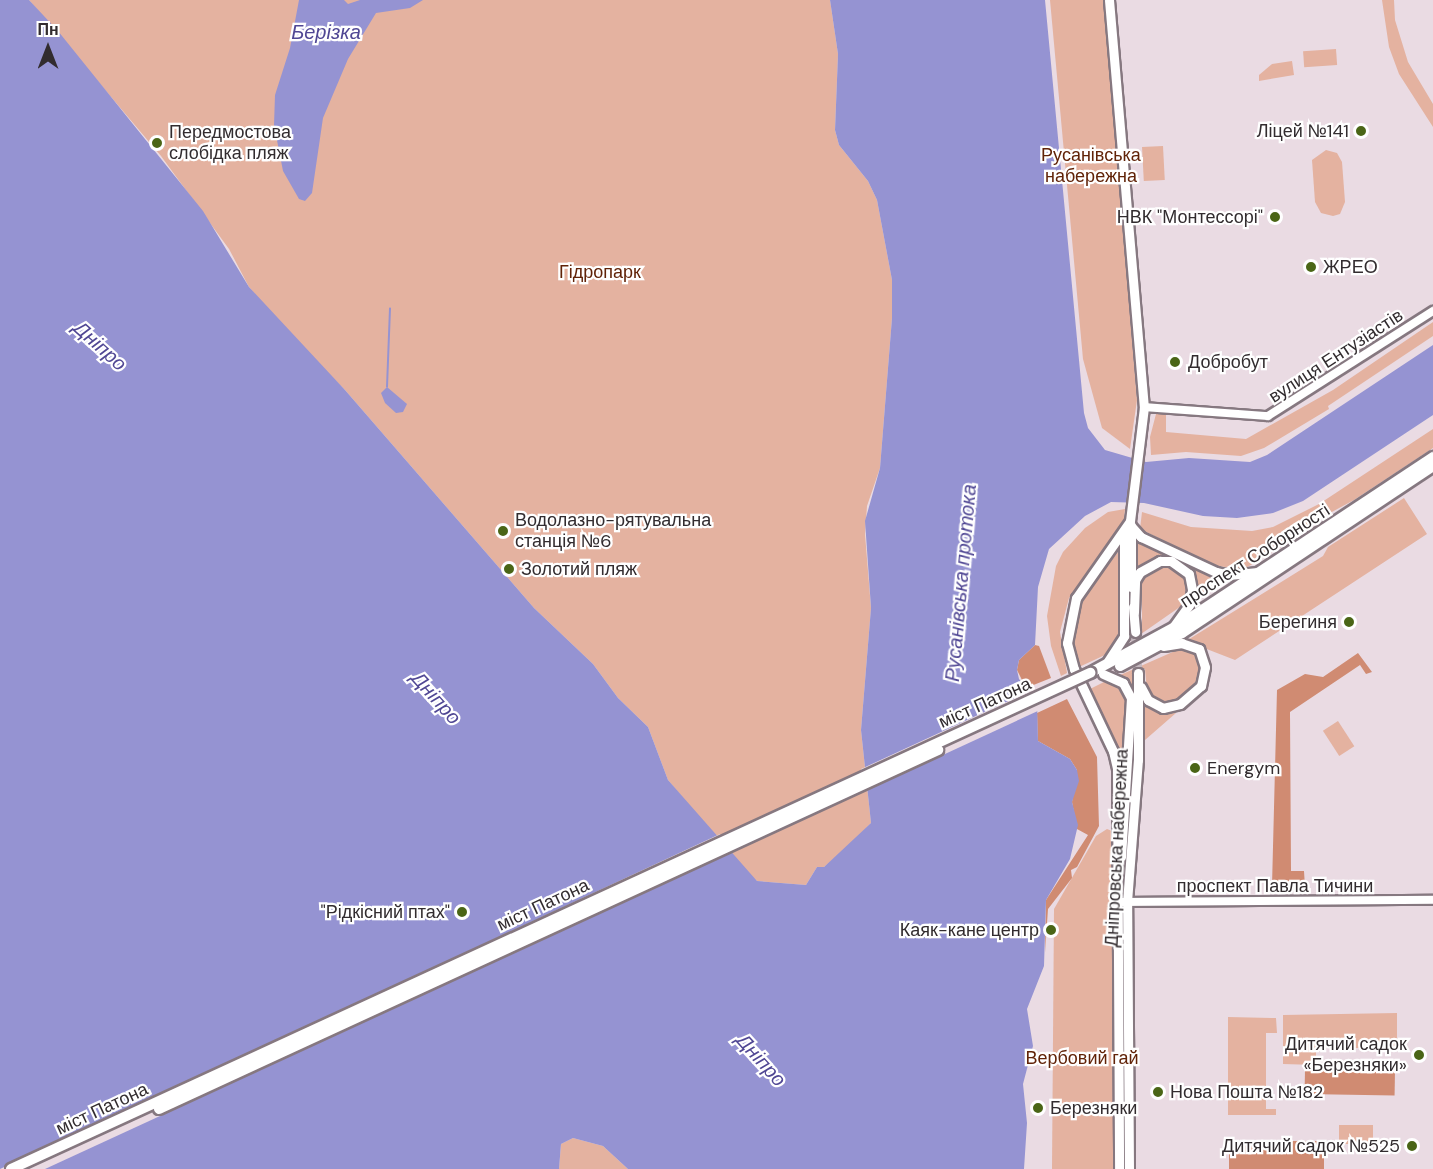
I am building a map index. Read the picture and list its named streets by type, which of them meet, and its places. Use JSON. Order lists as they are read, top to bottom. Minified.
{"streets":{"highway":["проспект Соборності","міст Патона"],"main road":["Дніпровська набережна"],"street":["вулиця Ентузіастів","проспект Павла Тичини"]},"crossings":[["проспект Соборності","міст Патона"],["проспект Соборності","Дніпровська набережна"],["міст Патона","Дніпровська набережна"],["Дніпровська набережна","проспект Павла Тичини"]],"water":["Берізка","Дніпро","Русанівська протока"],"parks":["Русанівська набережна","Гідропарк","Вербовий гай"],"places":["Ліцей №141","Передмостова слобідка пляж","НВК \"Монтессорі\"","ЖРЕО","Добробут","Водолазно-рятувальна станція №6","Золотий пляж","Берегиня","Energym","\"Рідкісний птах\"","Каяк-кане центр","Дитячий садок «Березняки»","Нова Пошта №182","Березняки","Дитячий садок №525"],"north":"top"}
